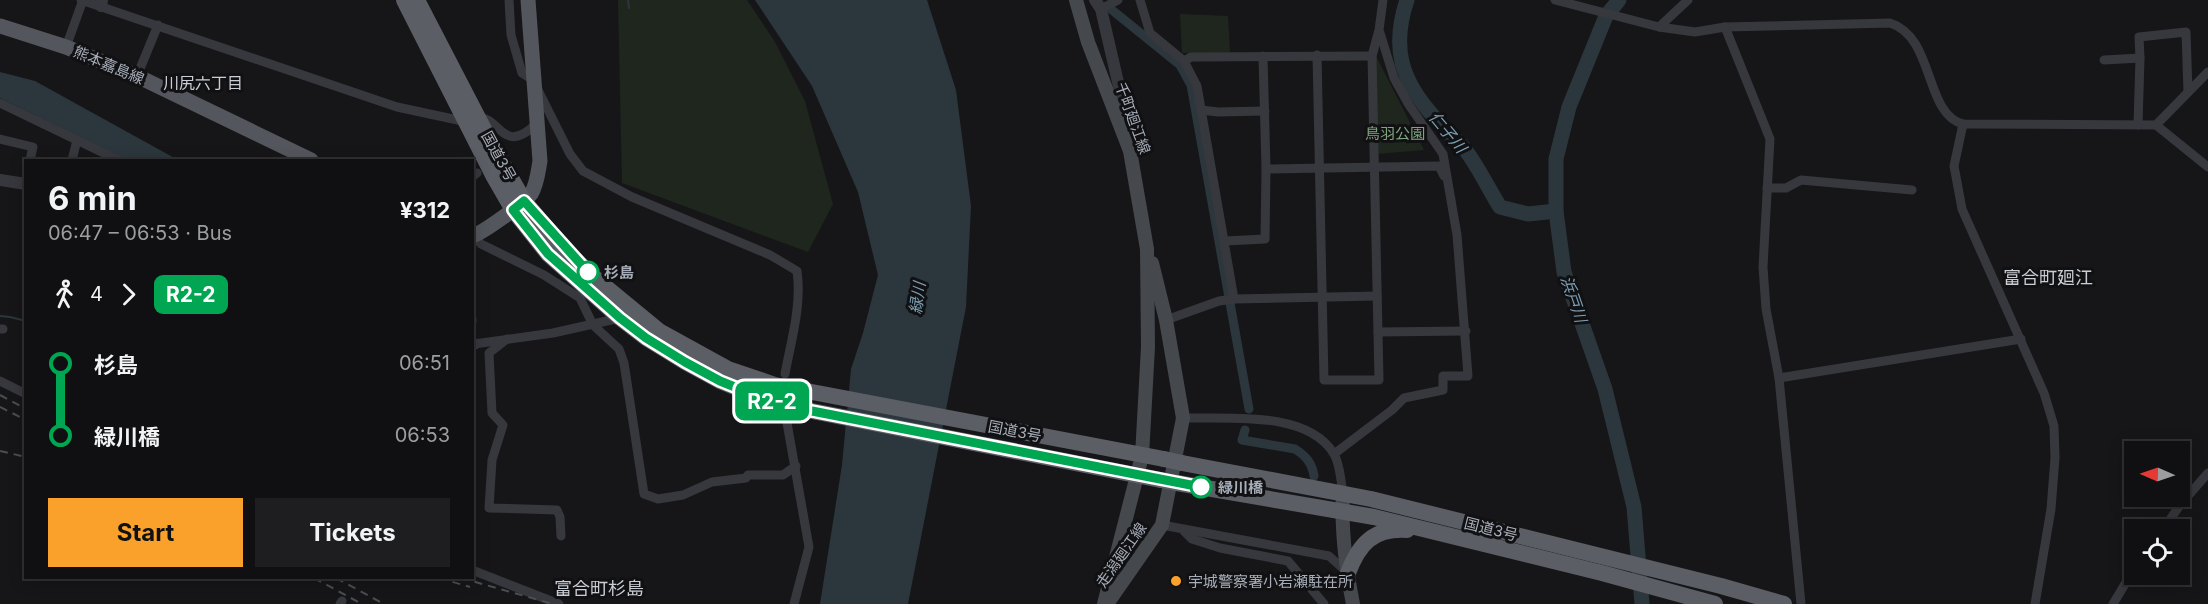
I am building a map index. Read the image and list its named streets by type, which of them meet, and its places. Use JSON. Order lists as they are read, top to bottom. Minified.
{"streets":{"highway":["国道3号"],"main road":["熊本嘉島線","千町廻江線","走潟廻江線"]},"crossings":[["千町廻江線","国道3号"],["千町廻江線","走潟廻江線"],["国道3号","走潟廻江線"]],"districts":["川尻六丁目","富合町廻江","富合町杉島"],"water":["仁子川","緑川","浜戸川"],"parks":["鳥羽公園"],"places":["杉島","緑川橋","宇城警察署小岩瀬駐在所"],"lines":["bus line R2-2"],"north":"left","page":{"on_map":"R2-2","heading":["6 min","06:47 – 06:53 · Bus","¥312"],"legs":["4","R2-2"],"list":[{"name":"杉島","value":"06:51"},{"name":"緑川橋","value":"06:53"}],"buttons":["Start","Tickets"]}}
